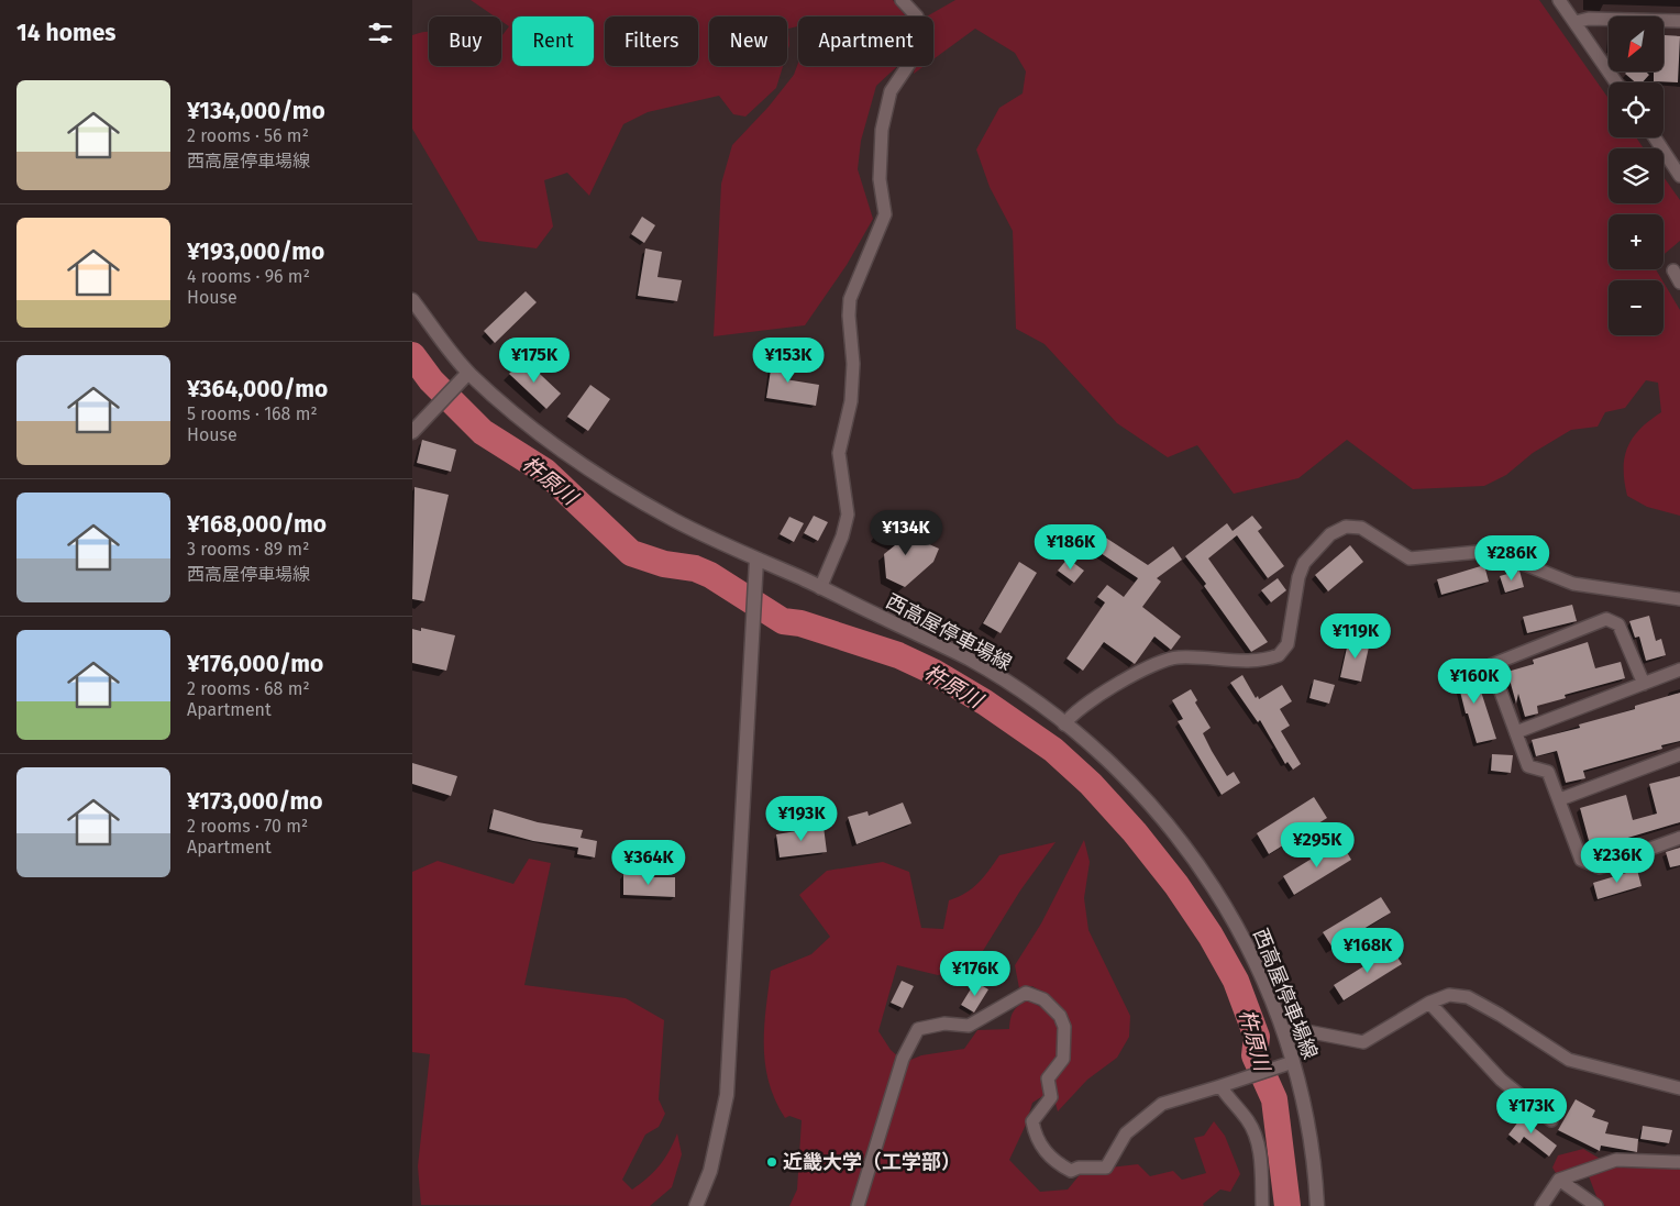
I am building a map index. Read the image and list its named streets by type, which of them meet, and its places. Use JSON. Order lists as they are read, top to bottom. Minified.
{"streets":{"main road":["西高屋停車場線"]},"water":["杵原川"],"places":["近畿大学（工学部）"],"north":"bottom left","page":{"heading":"14 homes","map_buttons":["+","−"],"chip":["Buy","Rent","Filters","New","Apartment"],"list":[{"name":"¥134,000/mo","note":"2 rooms · 56 m² · 西高屋停車場線"},{"name":"¥193,000/mo","note":"4 rooms · 96 m² · House"},{"name":"¥364,000/mo","note":"5 rooms · 168 m² · House"},{"name":"¥168,000/mo","note":"3 rooms · 89 m² · 西高屋停車場線"},{"name":"¥176,000/mo","note":"2 rooms · 68 m² · Apartment"},{"name":"¥173,000/mo","note":"2 rooms · 70 m² · Apartment"}],"price":["¥175K","¥153K","¥134K","¥186K","¥286K","¥119K","¥160K","¥193K","¥295K","¥236K","¥364K","¥168K","¥176K","¥173K"]}}
